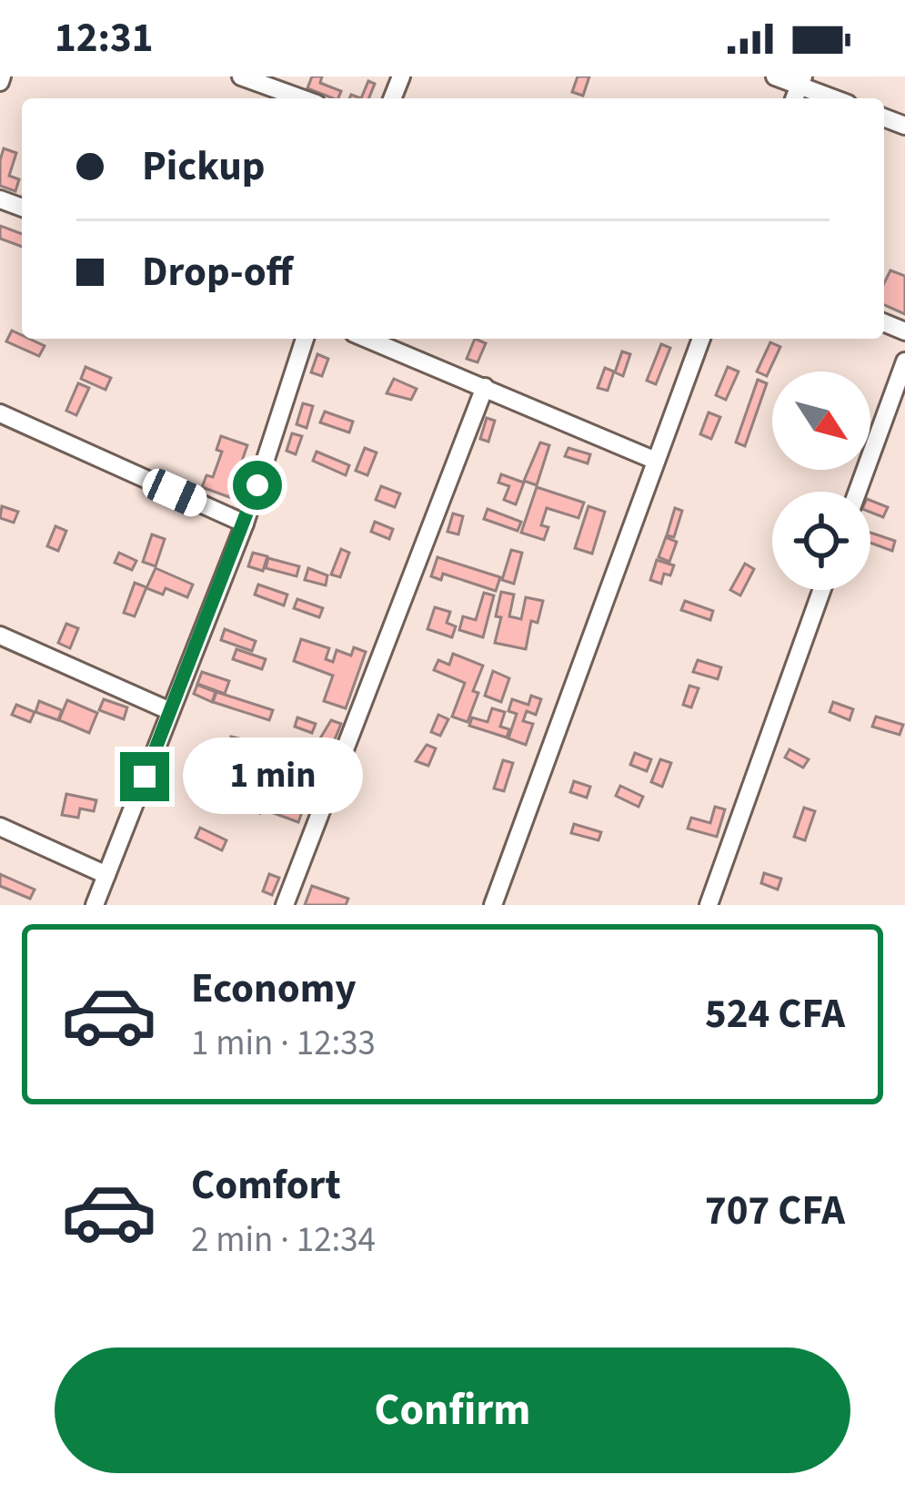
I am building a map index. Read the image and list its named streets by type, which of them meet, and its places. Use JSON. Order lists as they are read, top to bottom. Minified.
{"north":"bottom right","page":{"status":"12:31","banner":["Pickup","Drop-off"],"bubble":"1 min","list":[{"name":"Economy","note":"1 min · 12:33","value":"524 CFA"},{"name":"Comfort","note":"2 min · 12:34","value":"707 CFA"}],"buttons":"Confirm"}}
